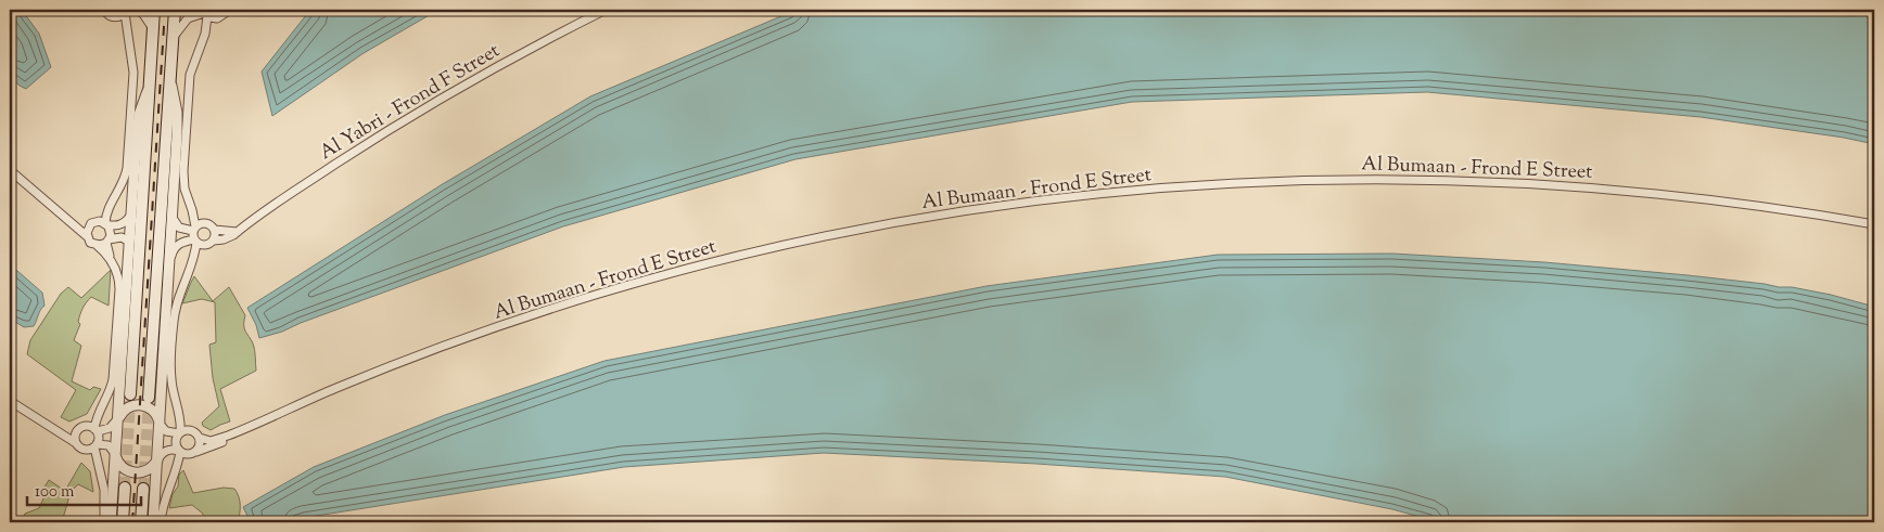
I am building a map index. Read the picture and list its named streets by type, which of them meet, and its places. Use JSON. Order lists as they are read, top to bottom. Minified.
{"streets":{"street":["Al Yabri - Frond F Street","Al Bumaan - Frond E Street"]},"scale_bar":"100 m"}
